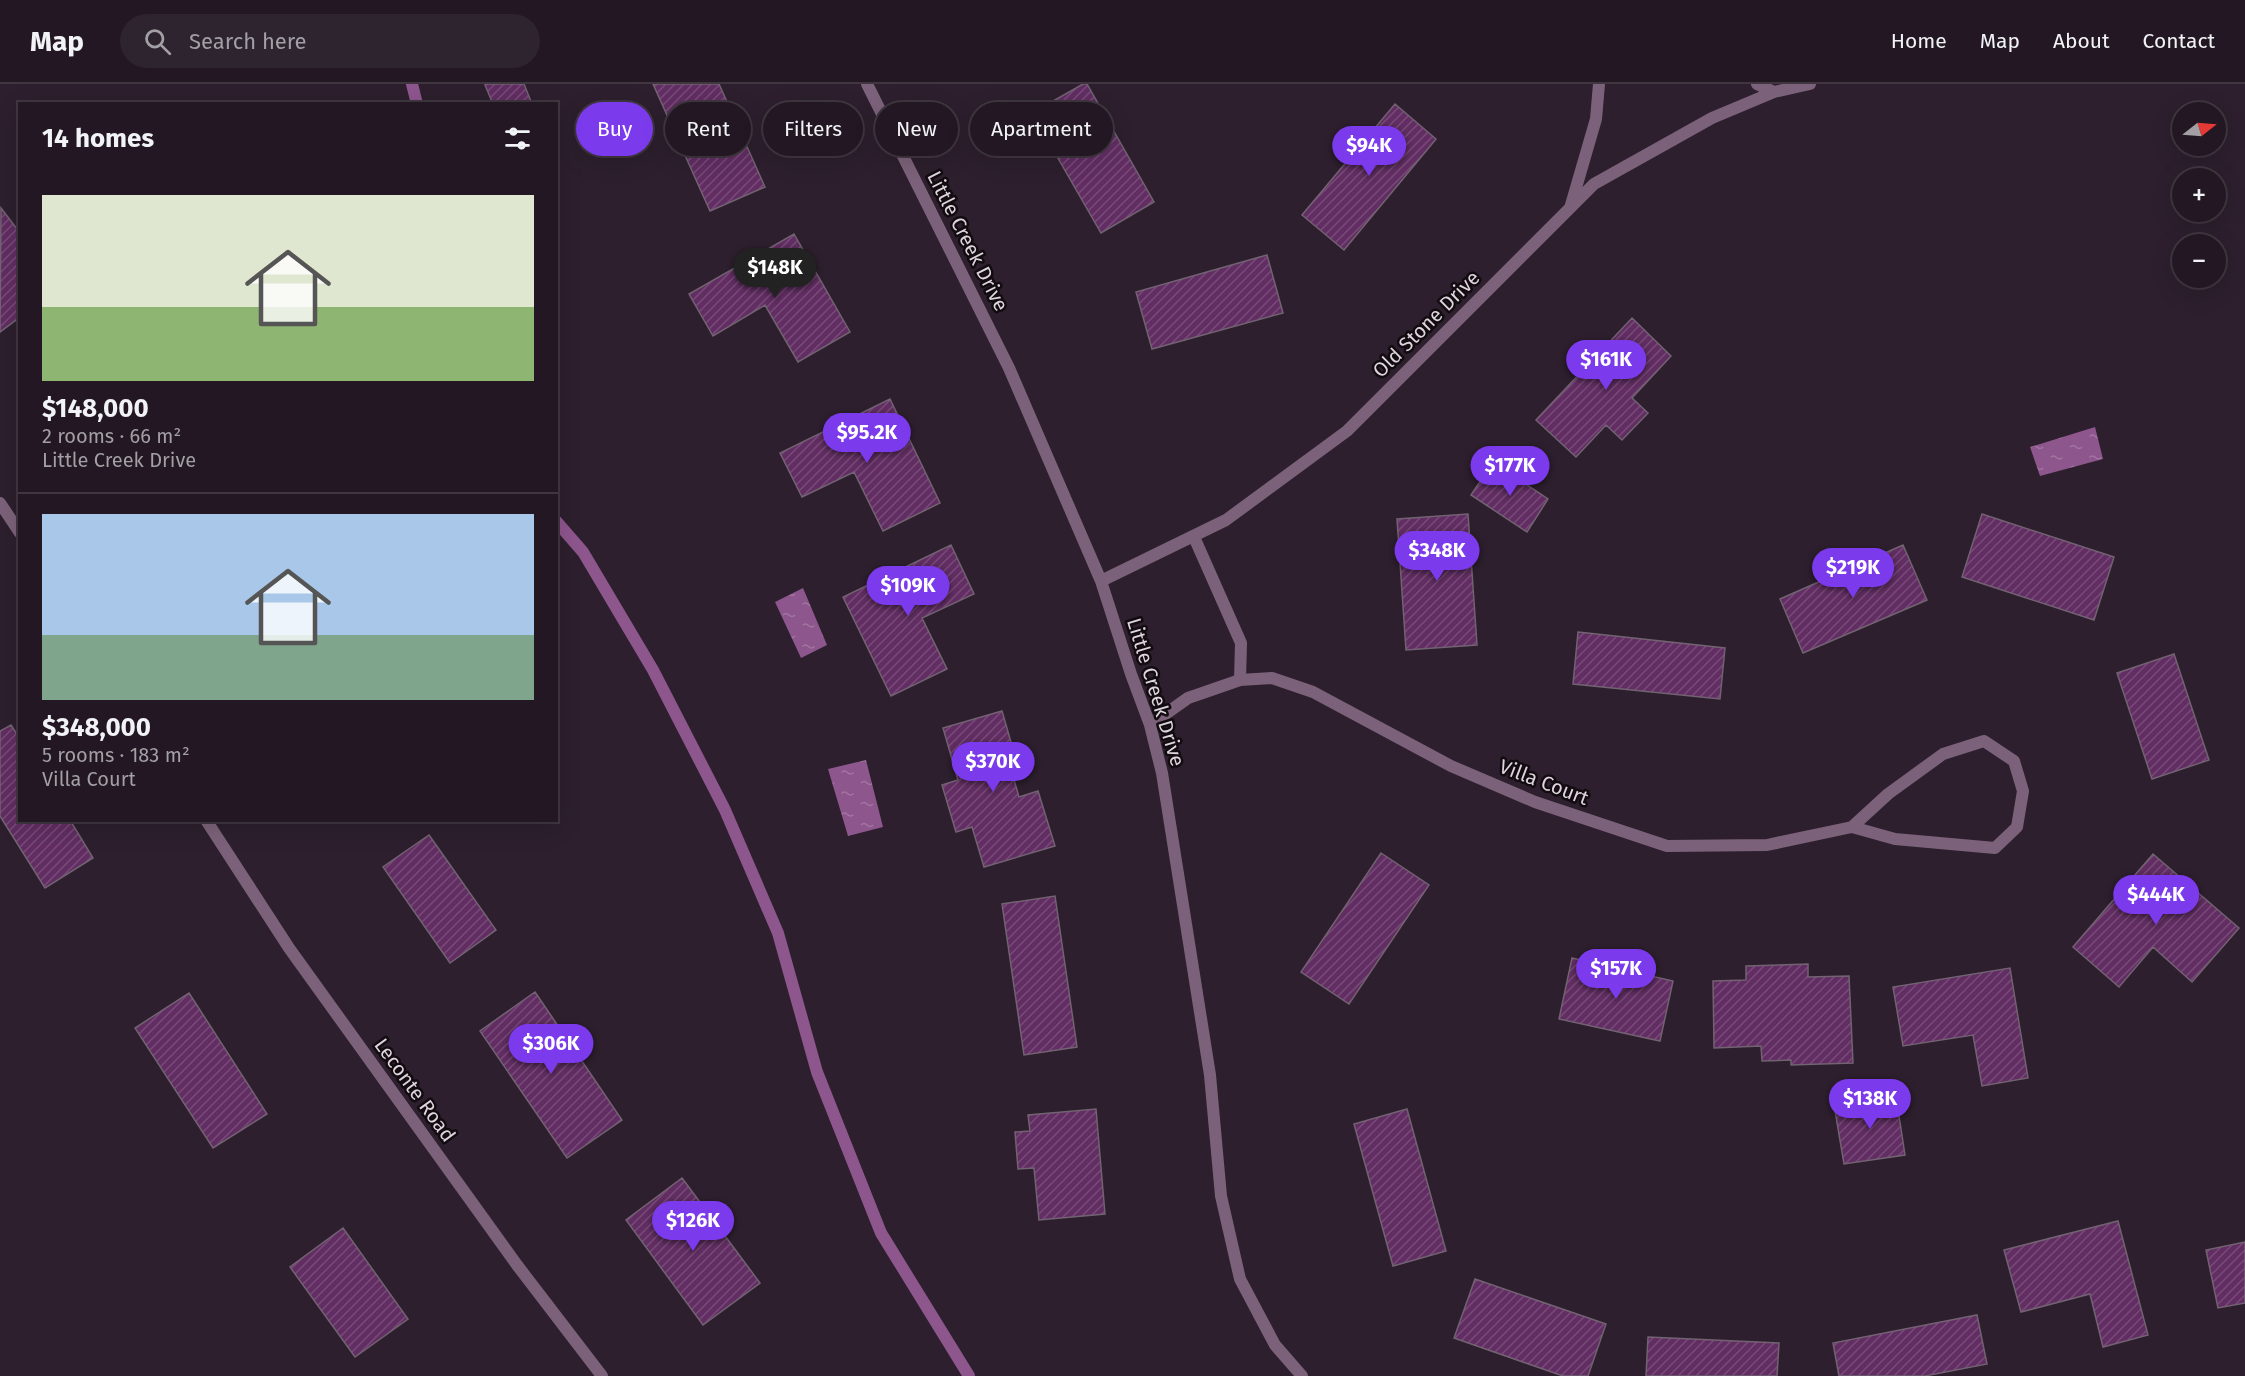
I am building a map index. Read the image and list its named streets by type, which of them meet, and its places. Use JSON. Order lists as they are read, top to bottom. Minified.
{"streets":{"street":["Little Creek Drive","Old Stone Drive","Villa Court","Leconte Road"]},"crossings":[["Little Creek Drive","Old Stone Drive"],["Little Creek Drive","Villa Court"]],"north":"right","page":{"header":"Map","search":"Search here","nav":["Home","Map","About","Contact"],"map_buttons":["+","−"],"chip":["Buy","Rent","Filters","New","Apartment"],"heading":"14 homes","price":["$94K","$148K","$161K","$95.2K","$177K","$348K","$219K","$109K","$370K","$444K","$157K","$306K","$138K","$126K"],"list":[{"name":"$148,000","note":"2 rooms · 66 m² · Little Creek Drive"},{"name":"$348,000","note":"5 rooms · 183 m² · Villa Court"}]}}
